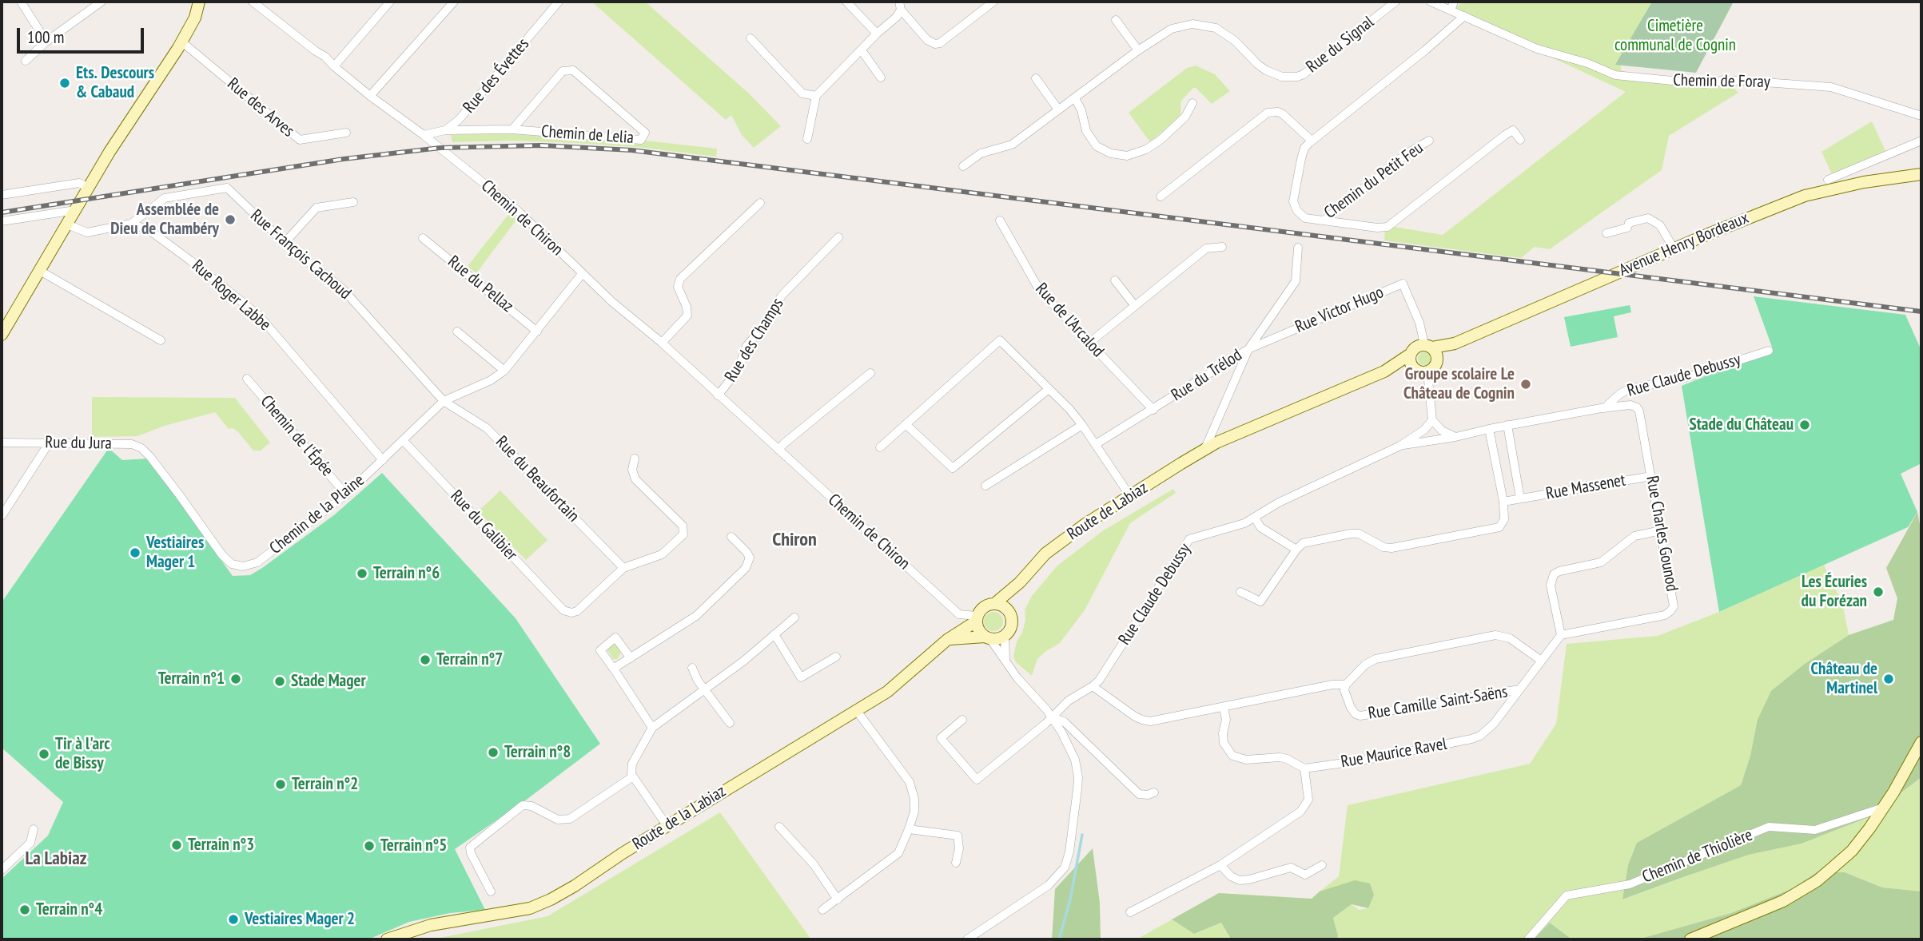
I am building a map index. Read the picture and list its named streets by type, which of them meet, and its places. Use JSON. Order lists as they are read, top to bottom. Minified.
{"streets":{"main road":["Avenue Henry Bordeaux","Route de Labiaz","Route de la Labiaz"],"street":["Rue du Signal","Rue des Évettes","Chemin de Foray","Rue des Arves","Chemin de Lelia","Chemin du Petit Feu","Chemin de Chiron","Rue François Cachoud","Rue du Pellaz","Rue Roger Labbe","Rue Victor Hugo","Rue de l'Arcalod","Rue des Champs","Rue du Trélod","Rue Claude Debussy","Chemin de l'Épée","Rue du Jura","Rue du Beaufortain","Rue Massenet","Chemin de la Plaine","Rue du Galibier","Rue Charles Gounod","Rue Camille Saint-Saëns","Rue Maurice Ravel","Chemin de Thiolière"]},"crossings":[["Rue des Évettes","Chemin de Lelia"],["Rue des Évettes","Chemin de Chiron"],["Chemin de Foray","Chemin du Petit Feu"],["Chemin de Chiron","Rue des Champs"],["Chemin de Chiron","Chemin de la Plaine"],["Avenue Henry Bordeaux","Rue Victor Hugo"],["Rue François Cachoud","Rue Roger Labbe"],["Rue François Cachoud","Rue du Beaufortain"],["Rue François Cachoud","Chemin de la Plaine"],["Rue du Pellaz","Chemin de la Plaine"],["Rue Roger Labbe","Chemin de la Plaine"],["Rue Victor Hugo","Rue du Trélod"],["Rue de l'Arcalod","Rue du Trélod"],["Rue Claude Debussy","Rue Charles Gounod"],["Chemin de l'Épée","Chemin de la Plaine"],["Rue du Jura","Chemin de la Plaine"],["Rue du Beaufortain","Chemin de la Plaine"],["Rue du Beaufortain","Rue du Galibier"],["Rue Massenet","Rue Charles Gounod"],["Route de Labiaz","Route de la Labiaz"],["Chemin de la Plaine","Rue du Galibier"],["Rue Charles Gounod","Rue Maurice Ravel"],["Rue Camille Saint-Saëns","Rue Maurice Ravel"]],"districts":["Chiron","La Labiaz"],"parks":["Cimetière communal de Cognin"],"places":["Ets. Descours & Cabaud","Assemblée de Dieu de Chambéry","Groupe scolaire Le Château de Cognin","Stade du Château","Vestiaires Mager 1","Terrain n°6","Les Écuries du Forézan","Terrain n°7","Terrain n°1","Château de Martinel","Stade Mager","Terrain n°8","Tir à l'arc de Bissy","Terrain n°2","Terrain n°3","Terrain n°5","Terrain n°4","Vestiaires Mager 2"],"scale_bar":"100 m"}
